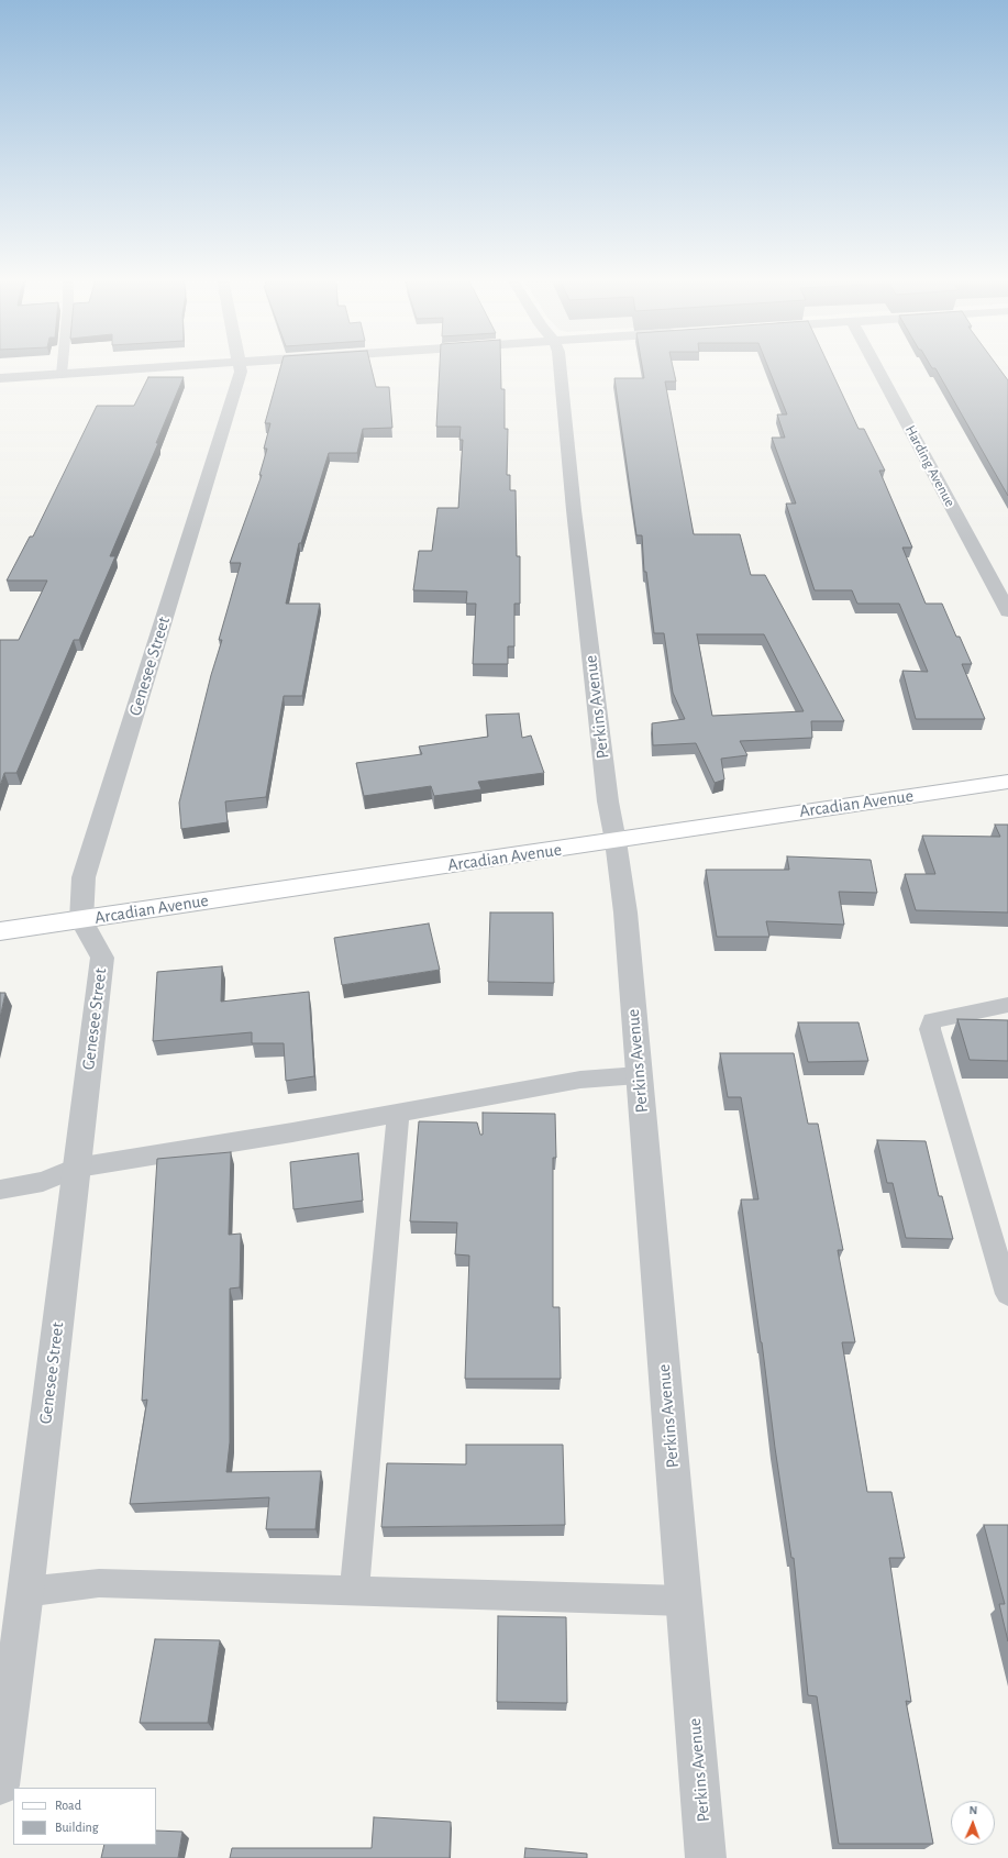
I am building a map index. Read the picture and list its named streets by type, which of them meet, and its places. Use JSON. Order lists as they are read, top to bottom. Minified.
{"streets":{"main road":["Arcadian Avenue"],"street":["Harding Avenue","Genesee Street","Perkins Avenue"]},"crossings":[["Genesee Street","Arcadian Avenue"],["Perkins Avenue","Arcadian Avenue"]],"legend":["Road","Building"],"north":"top"}
